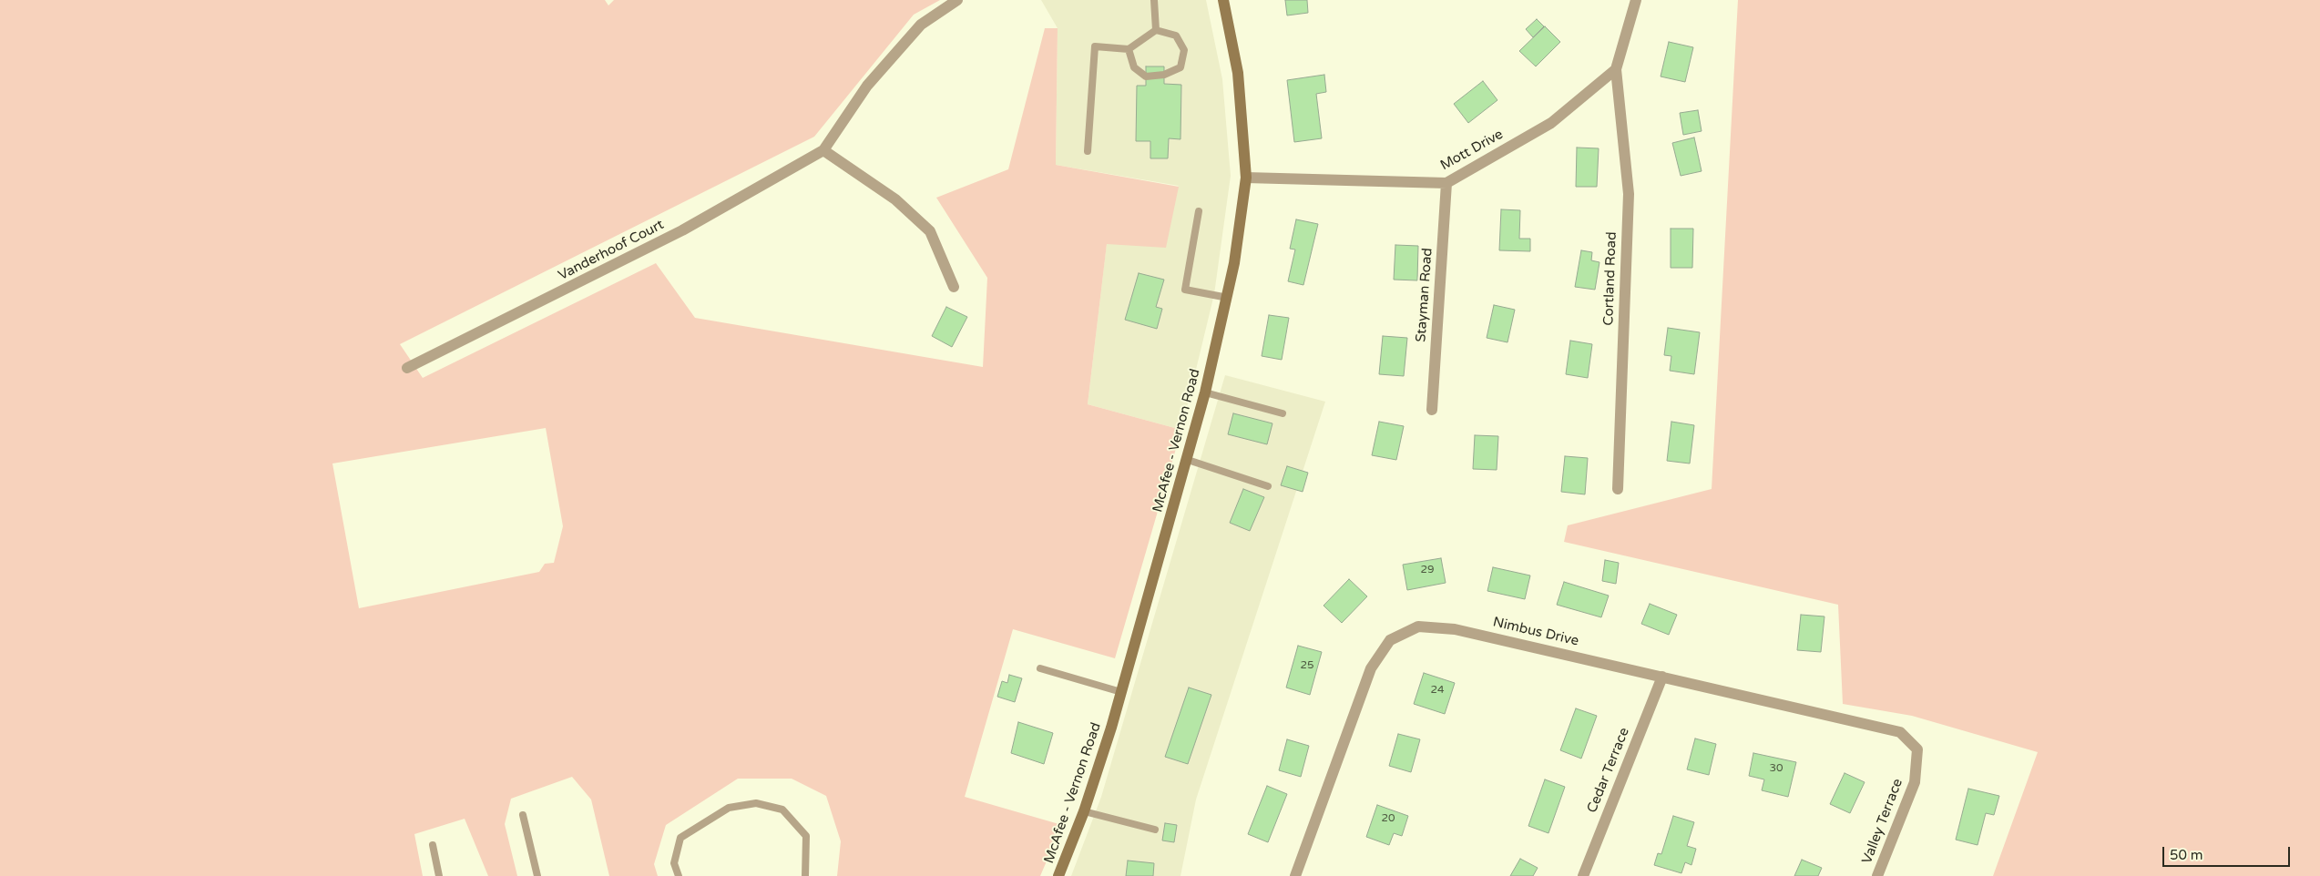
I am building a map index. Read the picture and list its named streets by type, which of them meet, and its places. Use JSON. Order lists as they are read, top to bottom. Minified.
{"streets":{"main road":["McAfee - Vernon Road"],"street":["Mott Drive","Vanderhoof Court","Cortland Road","Stayman Road","Nimbus Drive","Cedar Terrace","Valley Terrace"]},"crossings":[["Mott Drive","Cortland Road"],["Mott Drive","Stayman Road"],["Mott Drive","McAfee - Vernon Road"],["Nimbus Drive","Cedar Terrace"],["Nimbus Drive","Valley Terrace"]],"house_numbers":["29","25","24","30","20"],"scale_bar":"50 m"}
